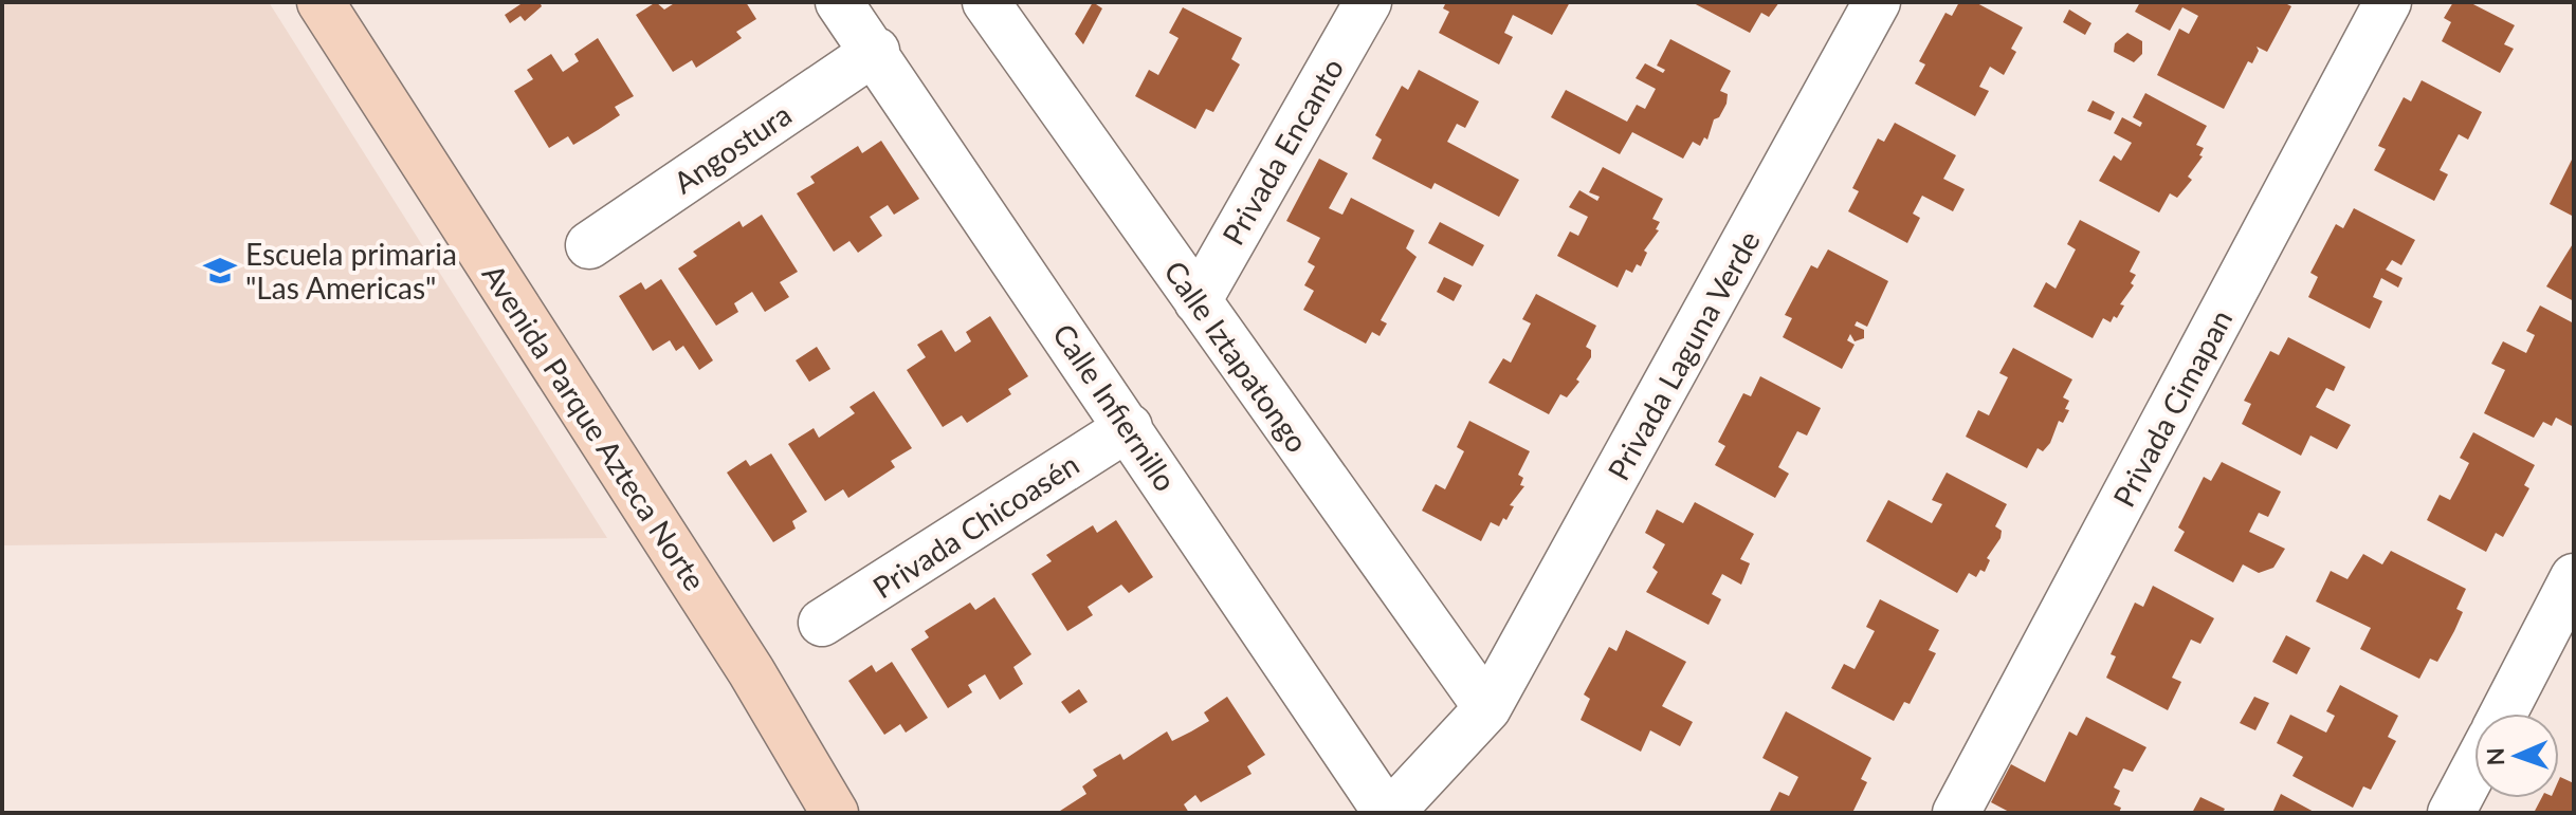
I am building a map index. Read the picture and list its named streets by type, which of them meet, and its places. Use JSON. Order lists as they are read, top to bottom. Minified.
{"streets":{"street":["Angostura","Privada Encanto","Privada Laguna Verde","Calle Iztapatongo","Calle Infiernillo","Privada Cimapan","Avenida Parque Azteca Norte","Privada Chicoasén"]},"crossings":[["Angostura","Calle Infiernillo"],["Privada Encanto","Calle Iztapatongo"],["Privada Laguna Verde","Calle Iztapatongo"],["Privada Laguna Verde","Calle Infiernillo"],["Calle Infiernillo","Privada Chicoasén"]],"places":{"school or university":["Escuela primaria \"Las Americas\""]},"north":"left"}
